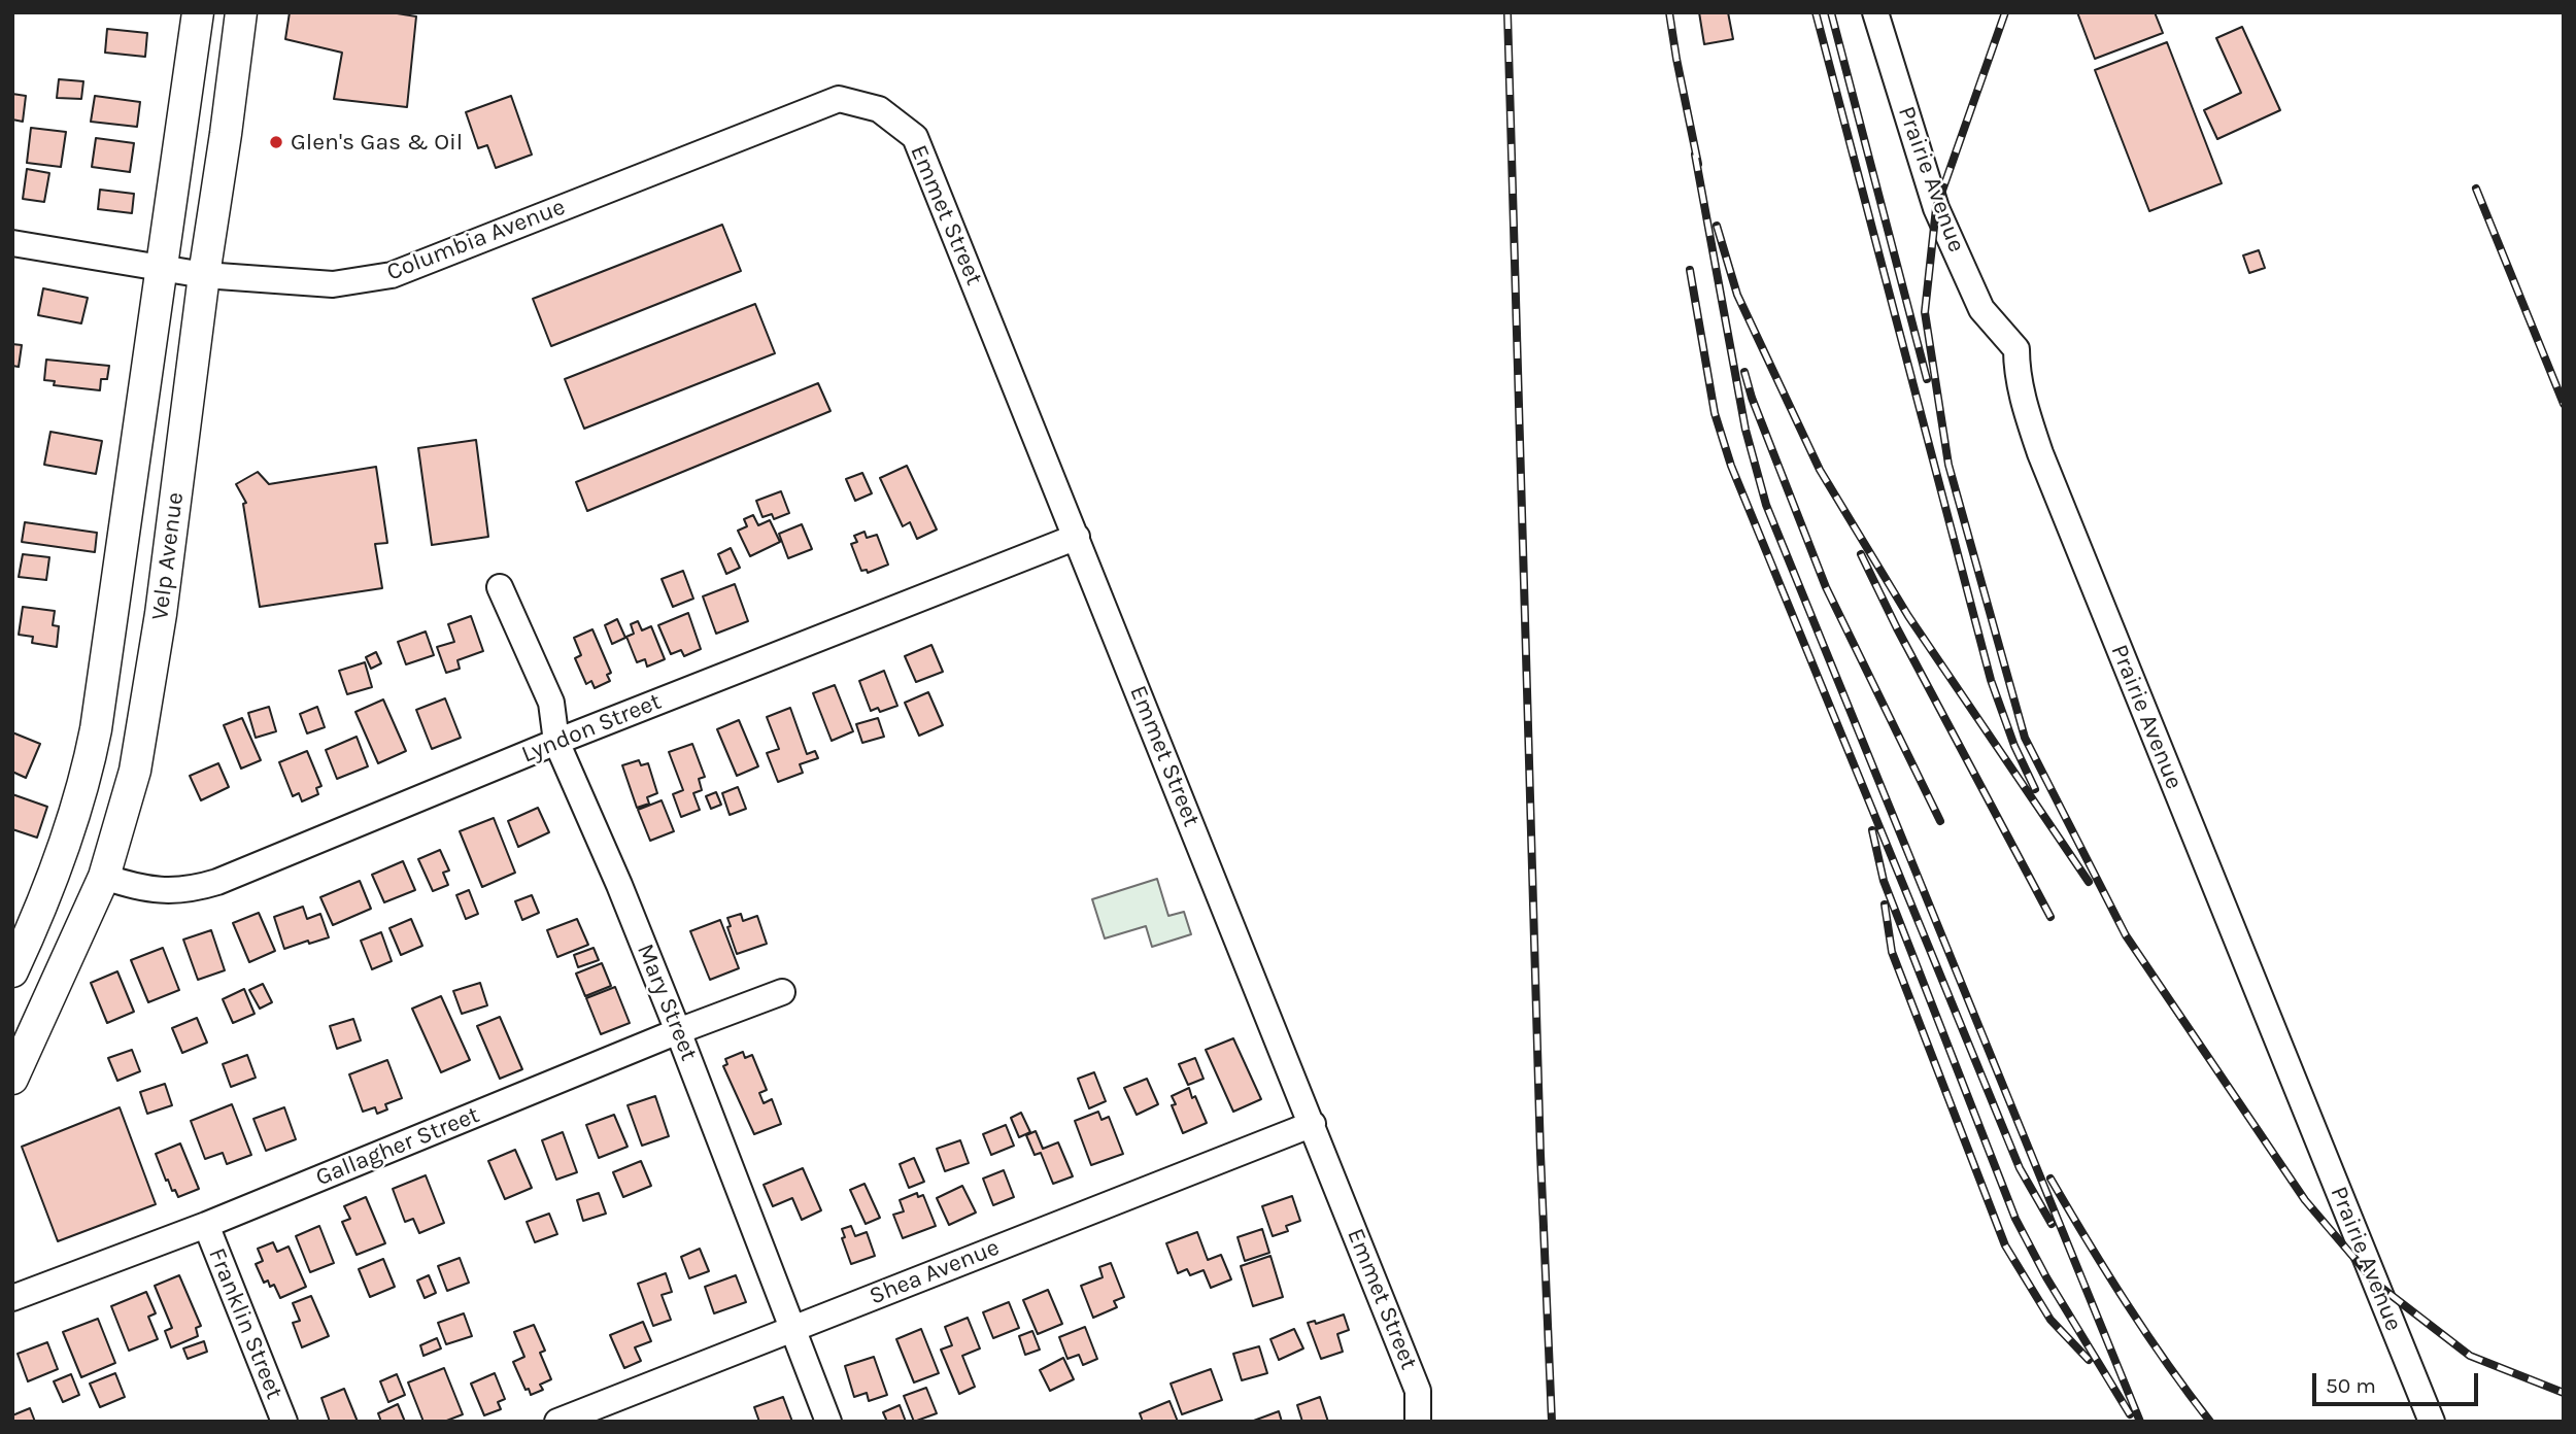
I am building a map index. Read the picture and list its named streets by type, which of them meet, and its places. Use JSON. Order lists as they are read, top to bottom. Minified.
{"streets":{"main road":["Velp Avenue"],"street":["Prairie Avenue","Emmet Street","Columbia Avenue","Lyndon Street","Mary Street","Gallagher Street","Shea Avenue","Franklin Street"]},"crossings":[["Emmet Street","Columbia Avenue"],["Emmet Street","Lyndon Street"],["Emmet Street","Shea Avenue"],["Columbia Avenue","Velp Avenue"],["Velp Avenue","Lyndon Street"],["Lyndon Street","Mary Street"],["Mary Street","Gallagher Street"],["Mary Street","Shea Avenue"],["Gallagher Street","Franklin Street"]],"places":["Glen's Gas & Oil"],"scale_bar":"50 m"}
